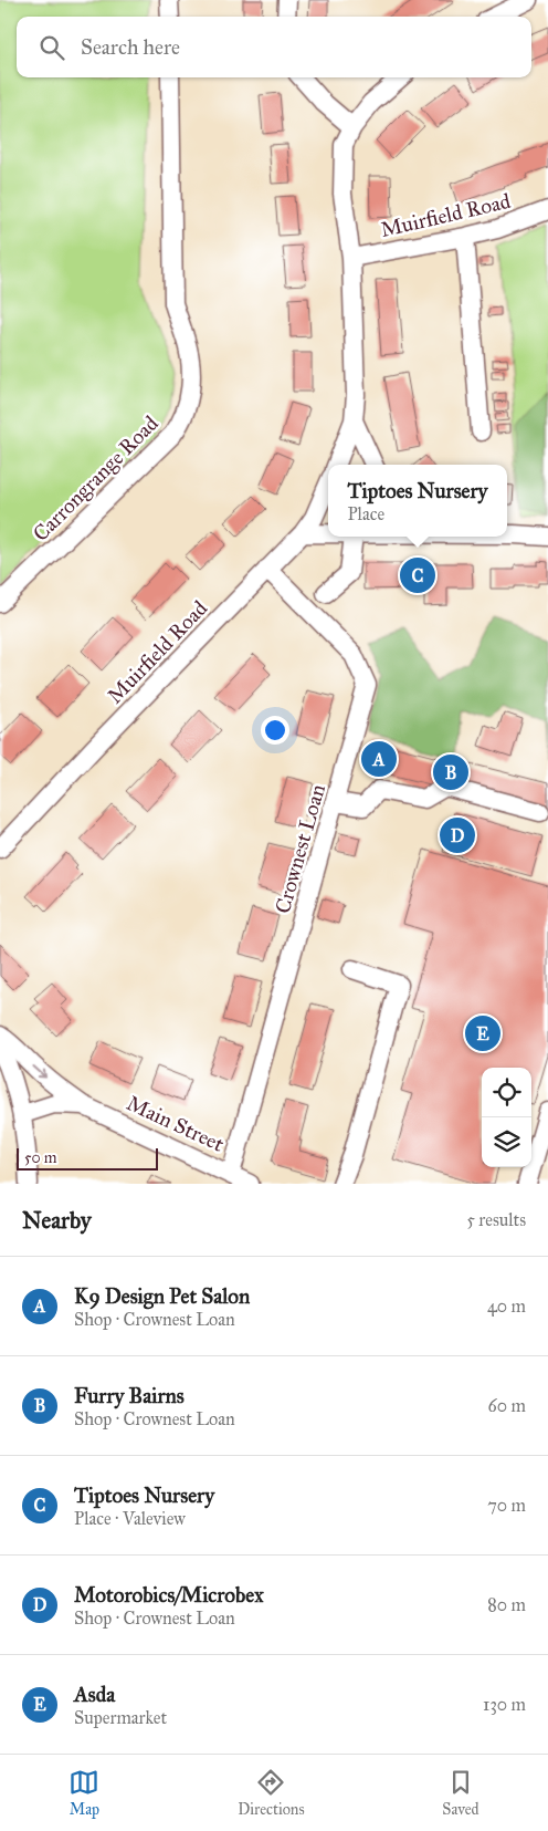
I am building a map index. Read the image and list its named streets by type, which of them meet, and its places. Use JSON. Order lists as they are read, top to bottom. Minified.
{"streets":{"street":["Muirfield Road","Carrongrange Road","Crownest Loan","Main Street"]},"crossings":[["Muirfield Road","Crownest Loan"],["Crownest Loan","Main Street"]],"scale_bar":"50 m","page":{"search":"Search here","popup":["Tiptoes Nursery","Place"],"pins":["C","A","B","D","E"],"scale":"50 m","heading":["Nearby","5 results"],"list":[{"mark":"A","name":"K9 Design Pet Salon","note":"Shop · Crownest Loan","value":"40 m"},{"mark":"B","name":"Furry Bairns","note":"Shop · Crownest Loan","value":"60 m"},{"mark":"C","name":"Tiptoes Nursery","note":"Place · Valeview","value":"70 m"},{"mark":"D","name":"Motorobics/Microbex","note":"Shop · Crownest Loan","value":"80 m"},{"mark":"E","name":"Asda","note":"Supermarket","value":"130 m"}],"nav":["Map","Directions","Saved"]}}
